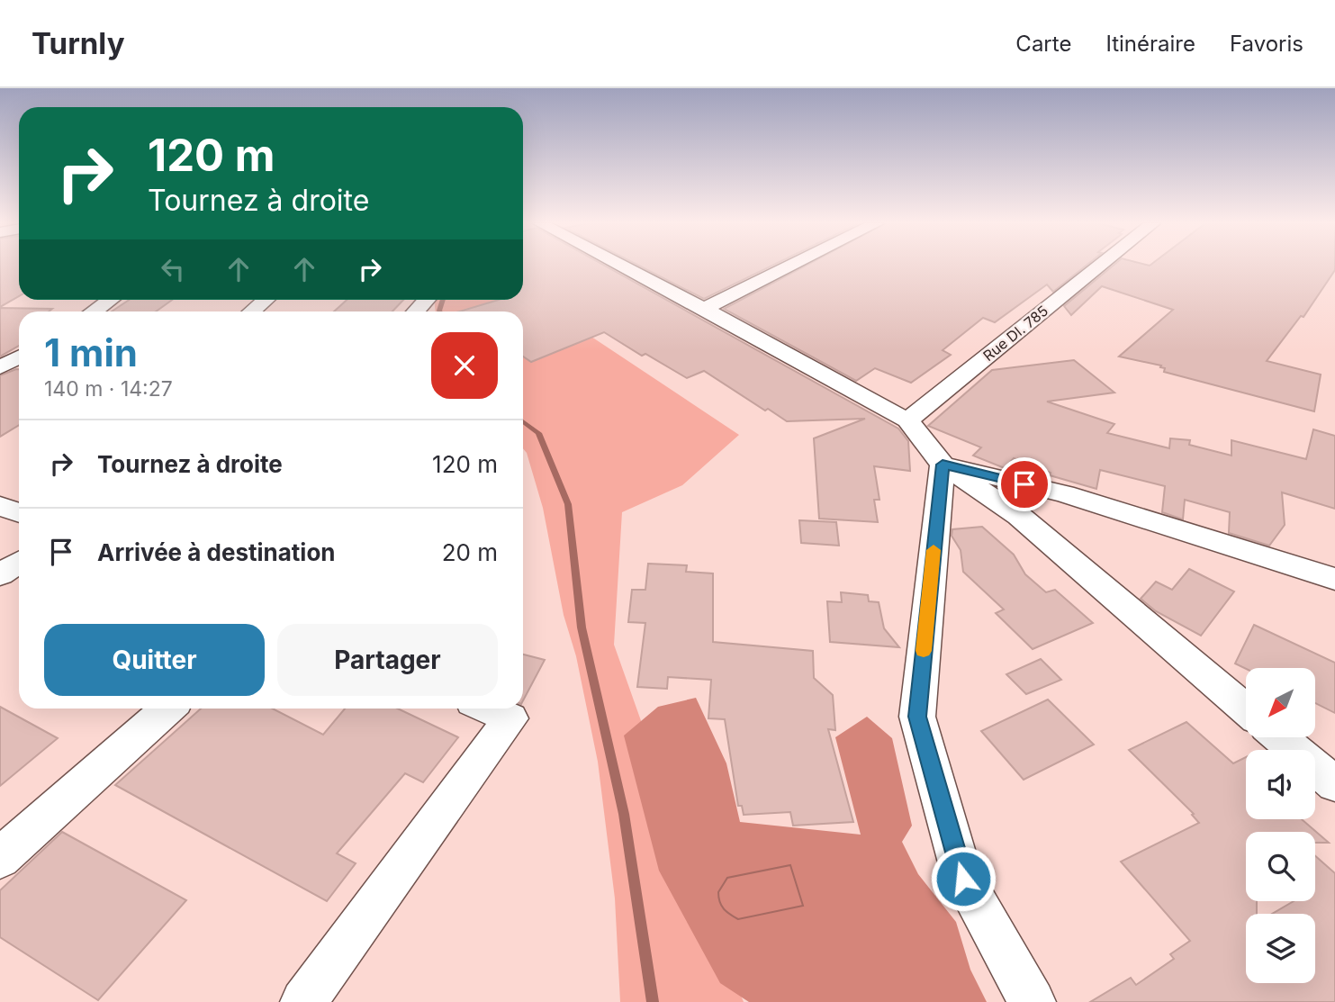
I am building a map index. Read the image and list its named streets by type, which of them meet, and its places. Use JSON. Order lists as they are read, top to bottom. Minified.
{"streets":{"street":["Rue DI. 785"]},"north":"bottom left","page":{"header":"Turnly","nav":["Carte","Itinéraire","Favoris"],"turn":["120 m","Tournez à droite"],"heading":["1 min","140 m · 14:27"],"list":[{"name":"Tournez à droite","value":"120 m"},{"name":"Arrivée à destination","value":"20 m"}],"buttons":["Quitter","Partager"]}}
